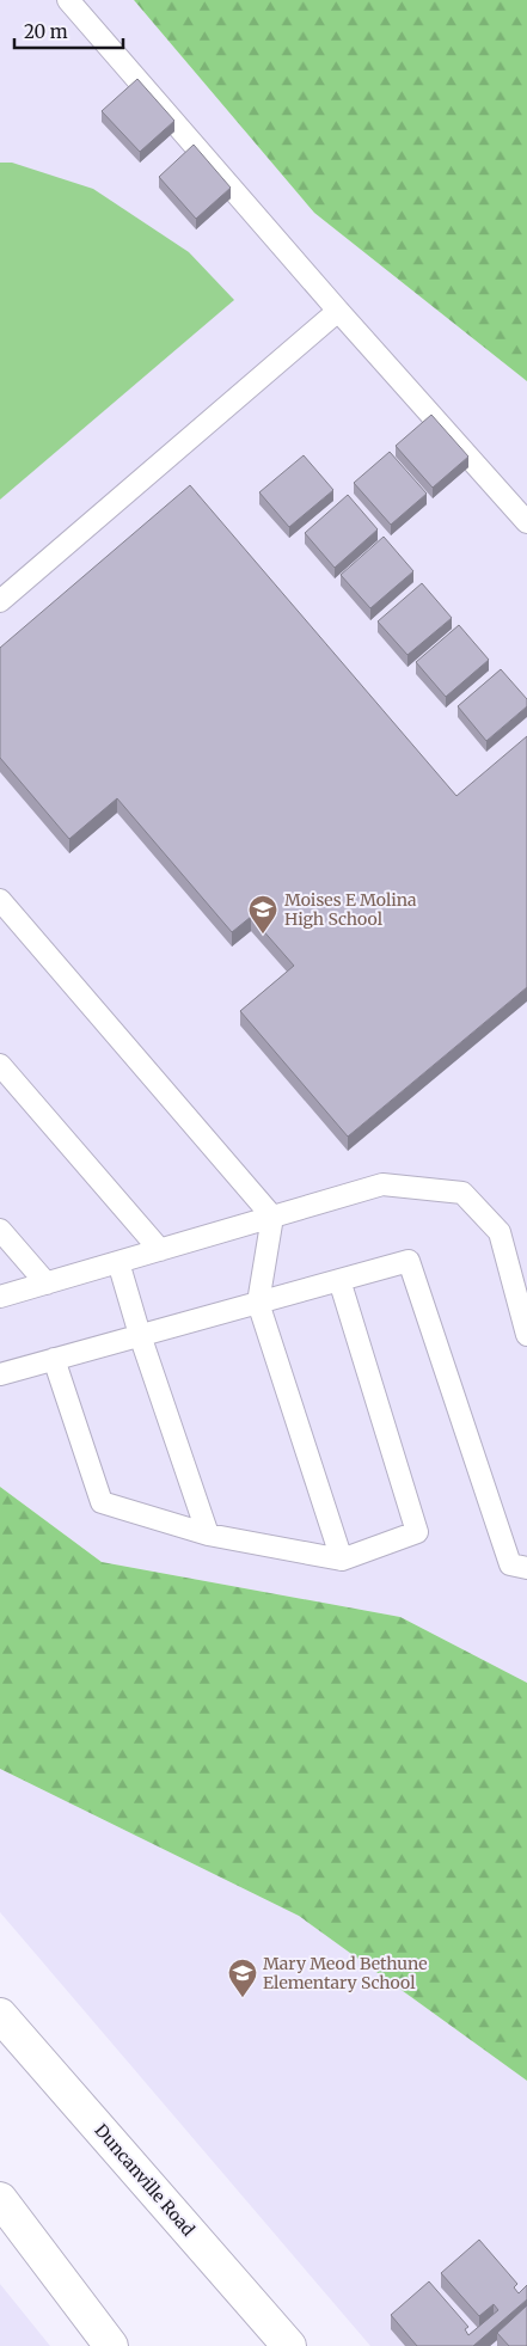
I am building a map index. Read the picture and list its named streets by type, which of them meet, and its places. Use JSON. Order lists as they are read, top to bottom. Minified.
{"streets":{"main road":["Duncanville Road"]},"places":{"school or university":["Moises E Molina High School","Mary Meod Bethune Elementary School"]},"scale_bar":"20 m"}
